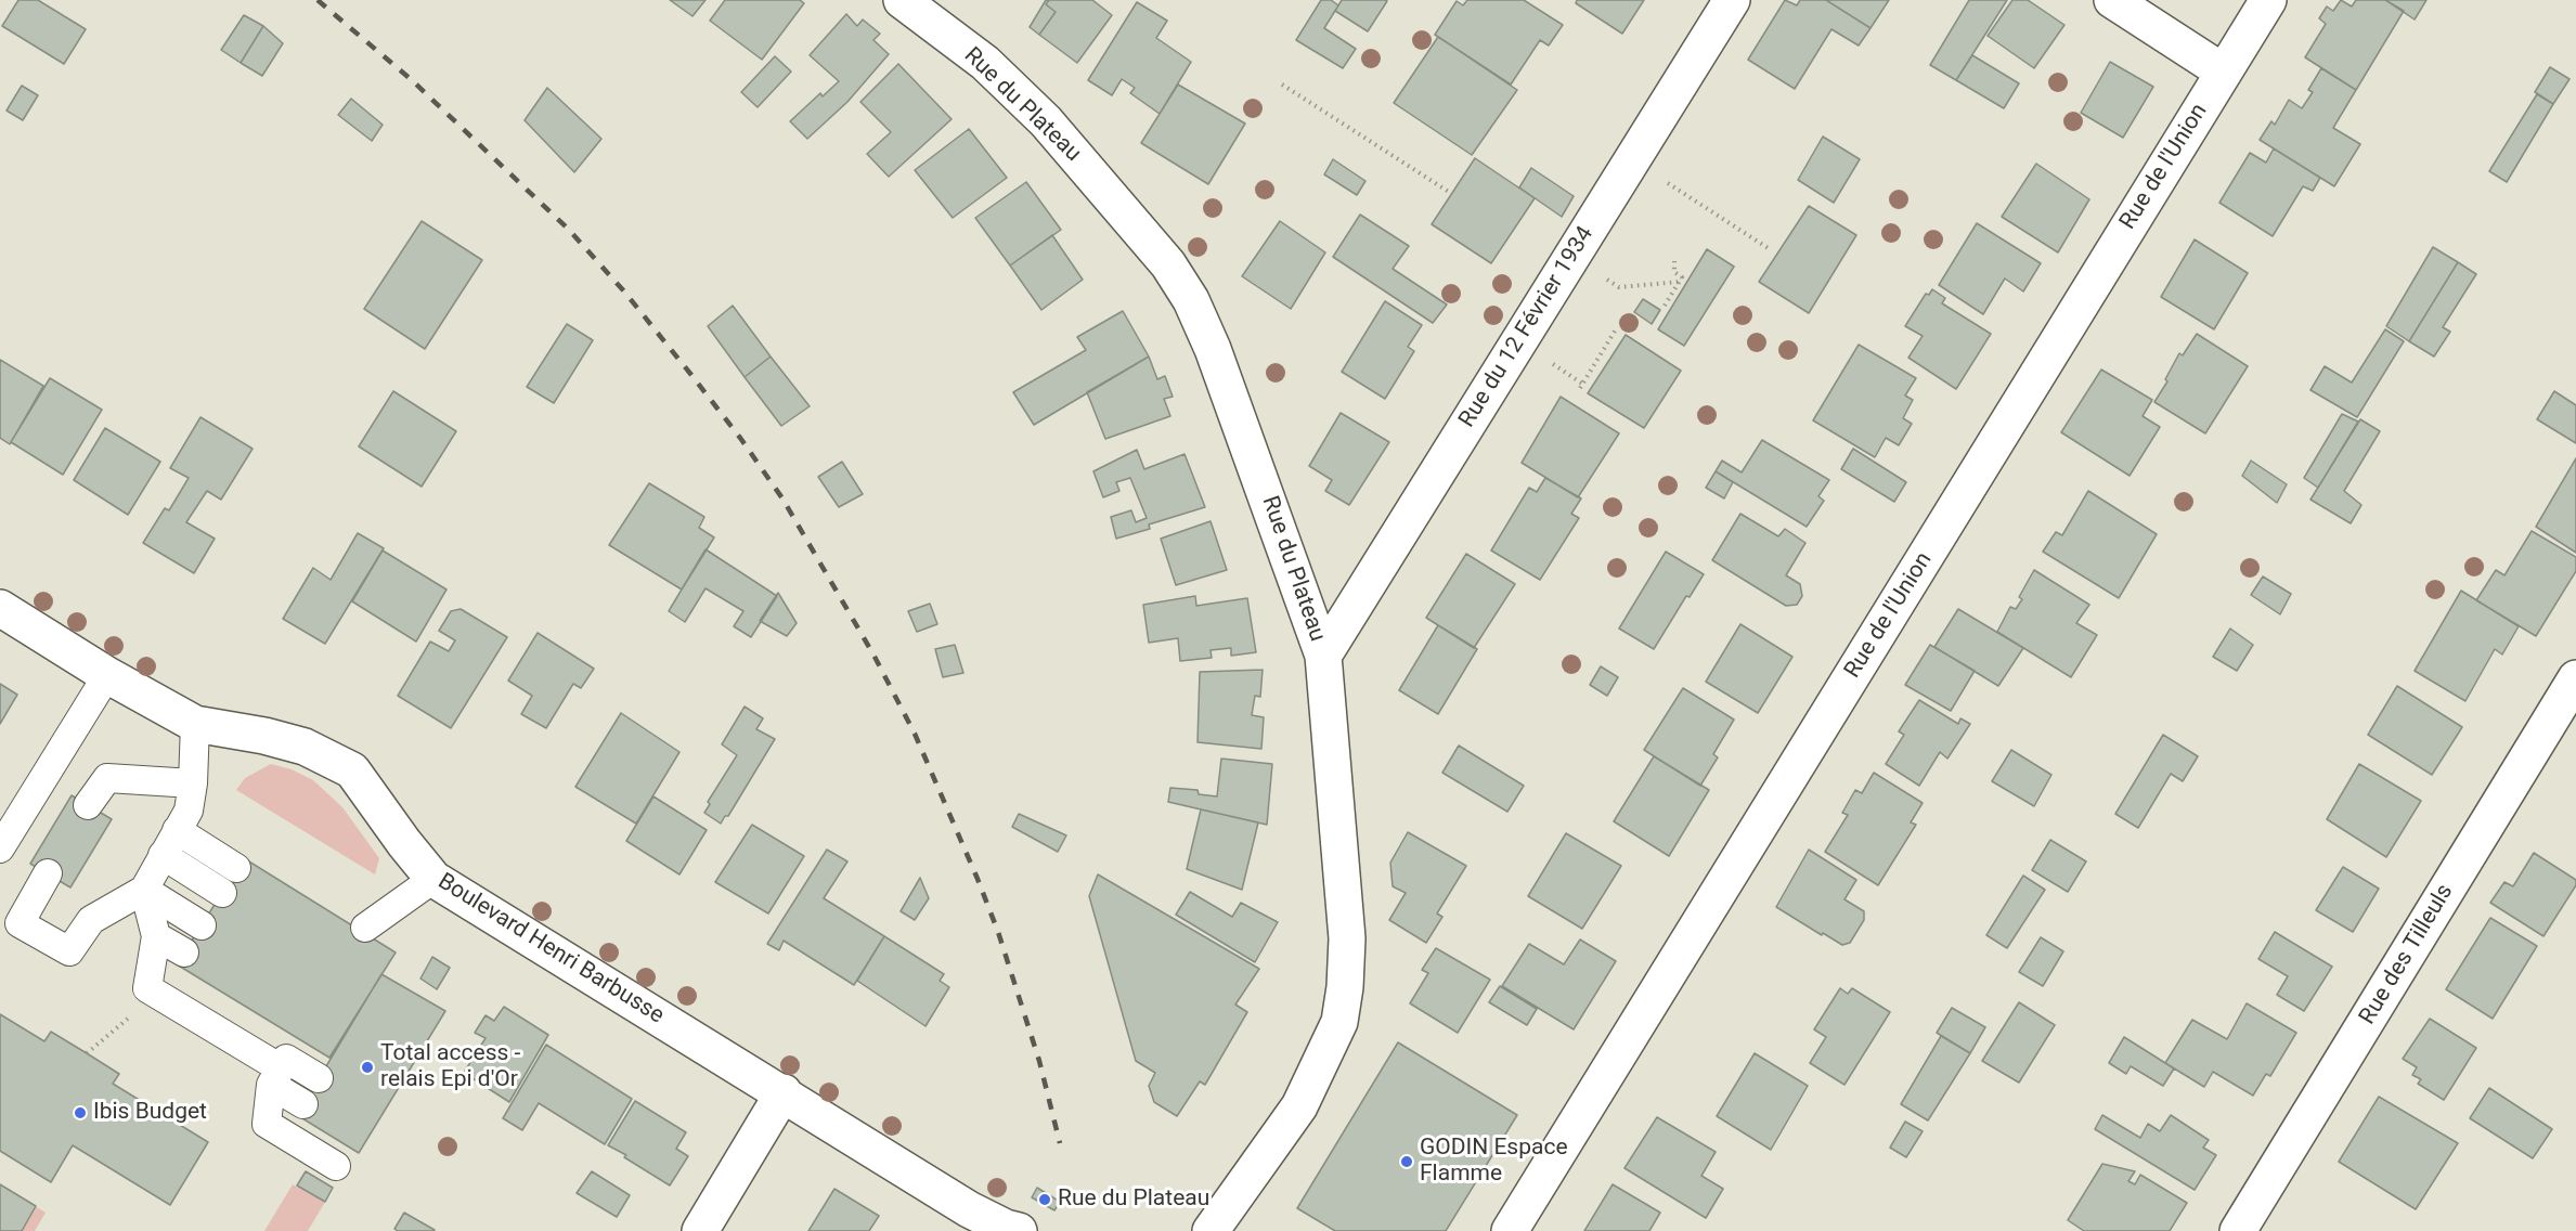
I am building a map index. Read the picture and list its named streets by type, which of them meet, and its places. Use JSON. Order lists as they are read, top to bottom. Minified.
{"streets":{"street":["Rue du Plateau","Rue de l'Union","Rue du 12 Février 1934","Boulevard Henri Barbusse","Rue des Tilleuls"]},"crossings":[["Rue du Plateau","Rue du 12 Février 1934"]],"places":["Total access - relais Epi d'Or","Ibis Budget","GODIN Espace Flamme","Rue du Plateau"]}
